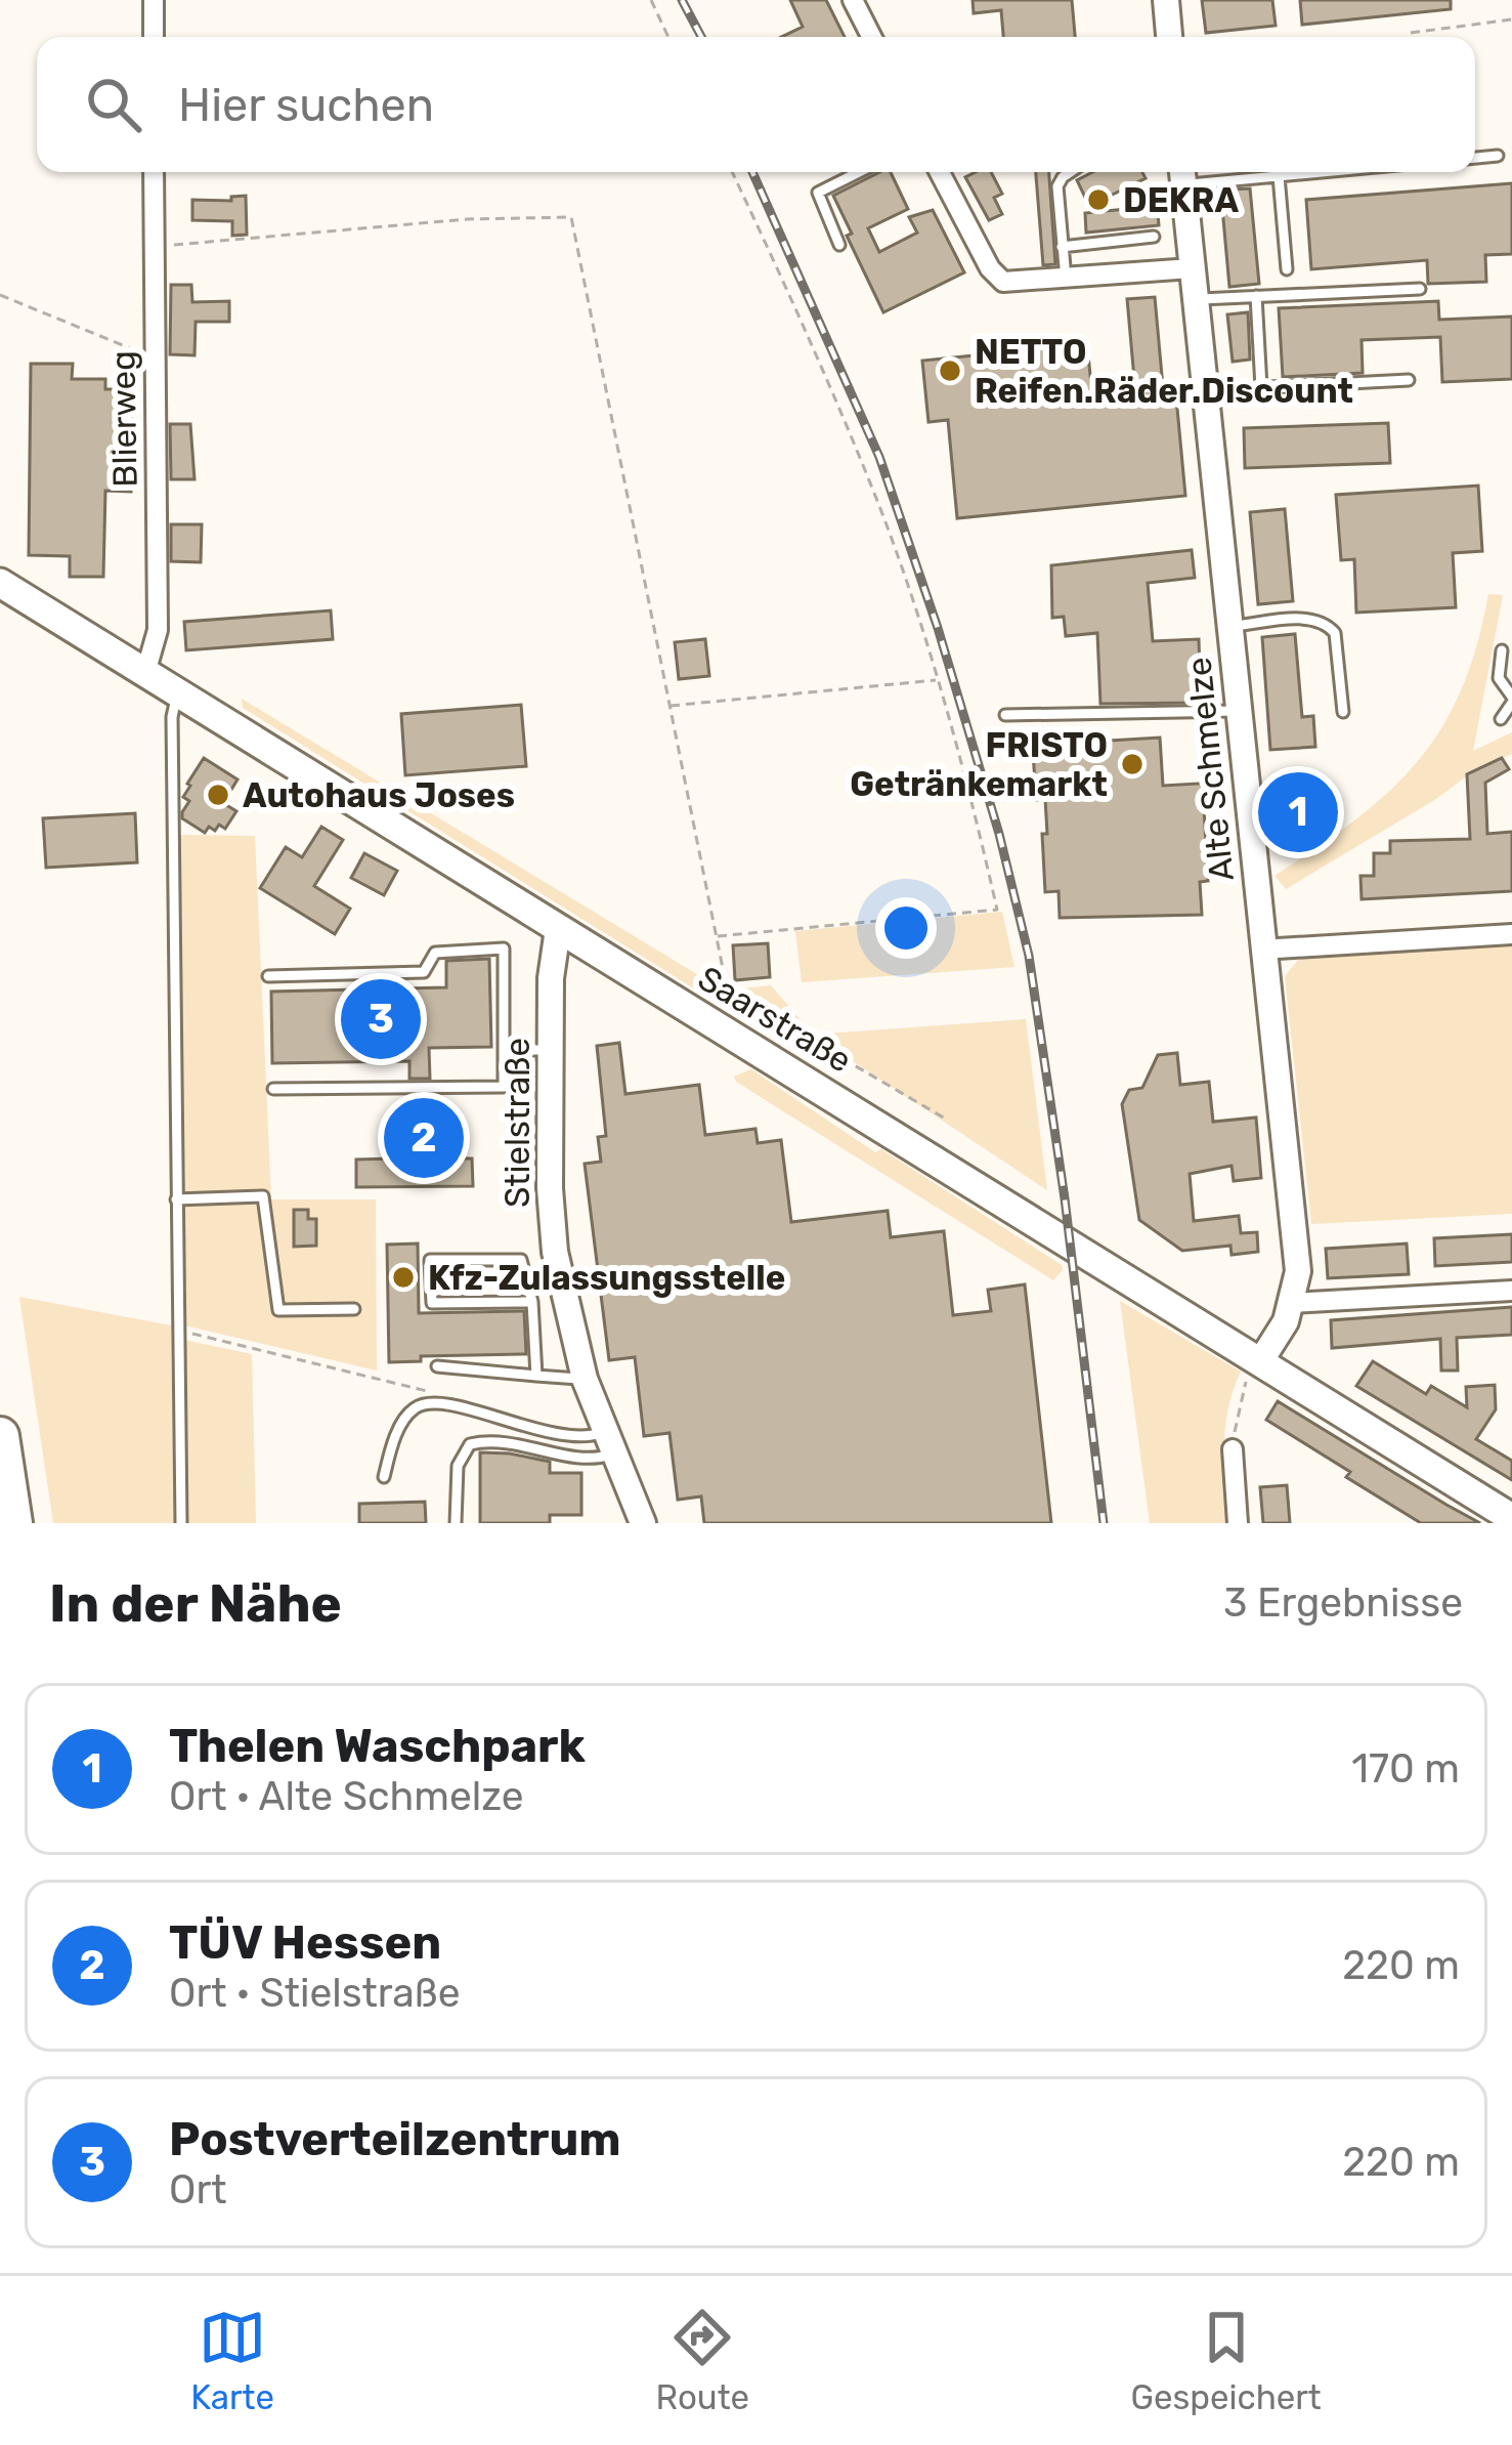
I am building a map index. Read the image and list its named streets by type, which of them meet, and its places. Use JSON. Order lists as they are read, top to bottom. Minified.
{"streets":{"main road":["Saarstraße"],"street":["Blierweg","Alte Schmelze","Stielstraße"]},"crossings":[["Blierweg","Saarstraße"],["Alte Schmelze","Saarstraße"],["Saarstraße","Stielstraße"]],"places":["DEKRA","NETTO Reifen.Räder.Discount","FRISTO Getränkemarkt","Autohaus Joses","Kfz-Zulassungsstelle"],"page":{"search":"Hier suchen","pins":["1","3","2"],"heading":["In der Nähe","3 Ergebnisse"],"list":[{"mark":"1","name":"Thelen Waschpark","note":"Ort · Alte Schmelze","value":"170 m"},{"mark":"2","name":"TÜV Hessen","note":"Ort · Stielstraße","value":"220 m"},{"mark":"3","name":"Postverteilzentrum","note":"Ort","value":"220 m"}],"nav":["Karte","Route","Gespeichert"]}}
